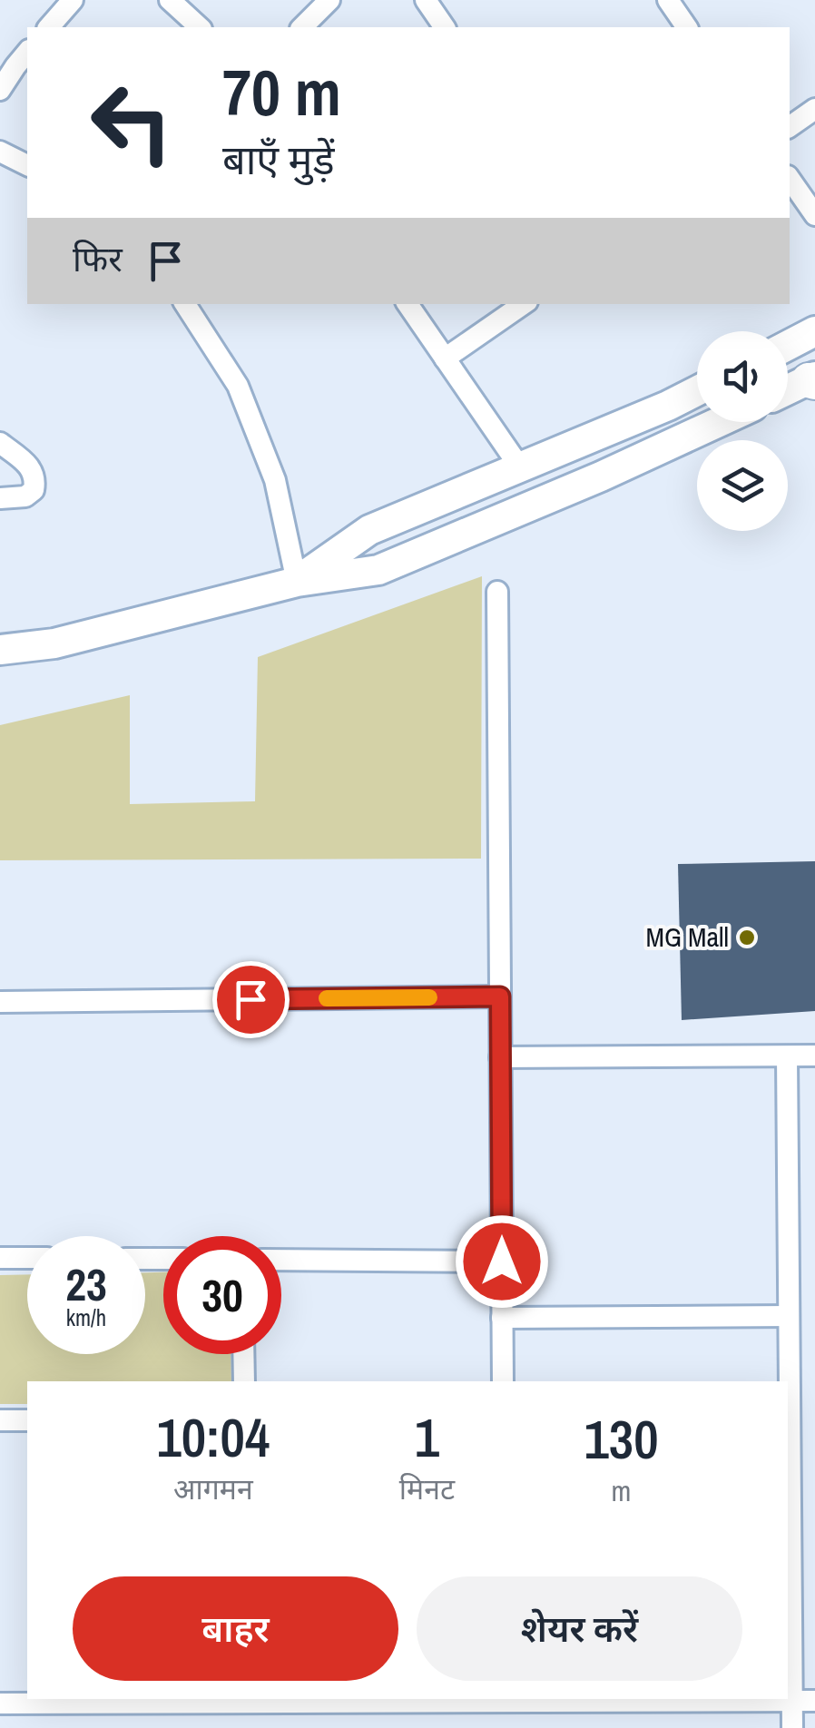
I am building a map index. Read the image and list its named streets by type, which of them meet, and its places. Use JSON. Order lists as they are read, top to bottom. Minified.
{"places":["MG Mall"],"page":{"turn":["70 m","बाएँ मुड़ें"],"then":"फिर","speed":"23 km/h","limit":"30","eta":["10:04","आगमन","1","मिनट","130","m"],"buttons":["बाहर","शेयर करें"]}}
